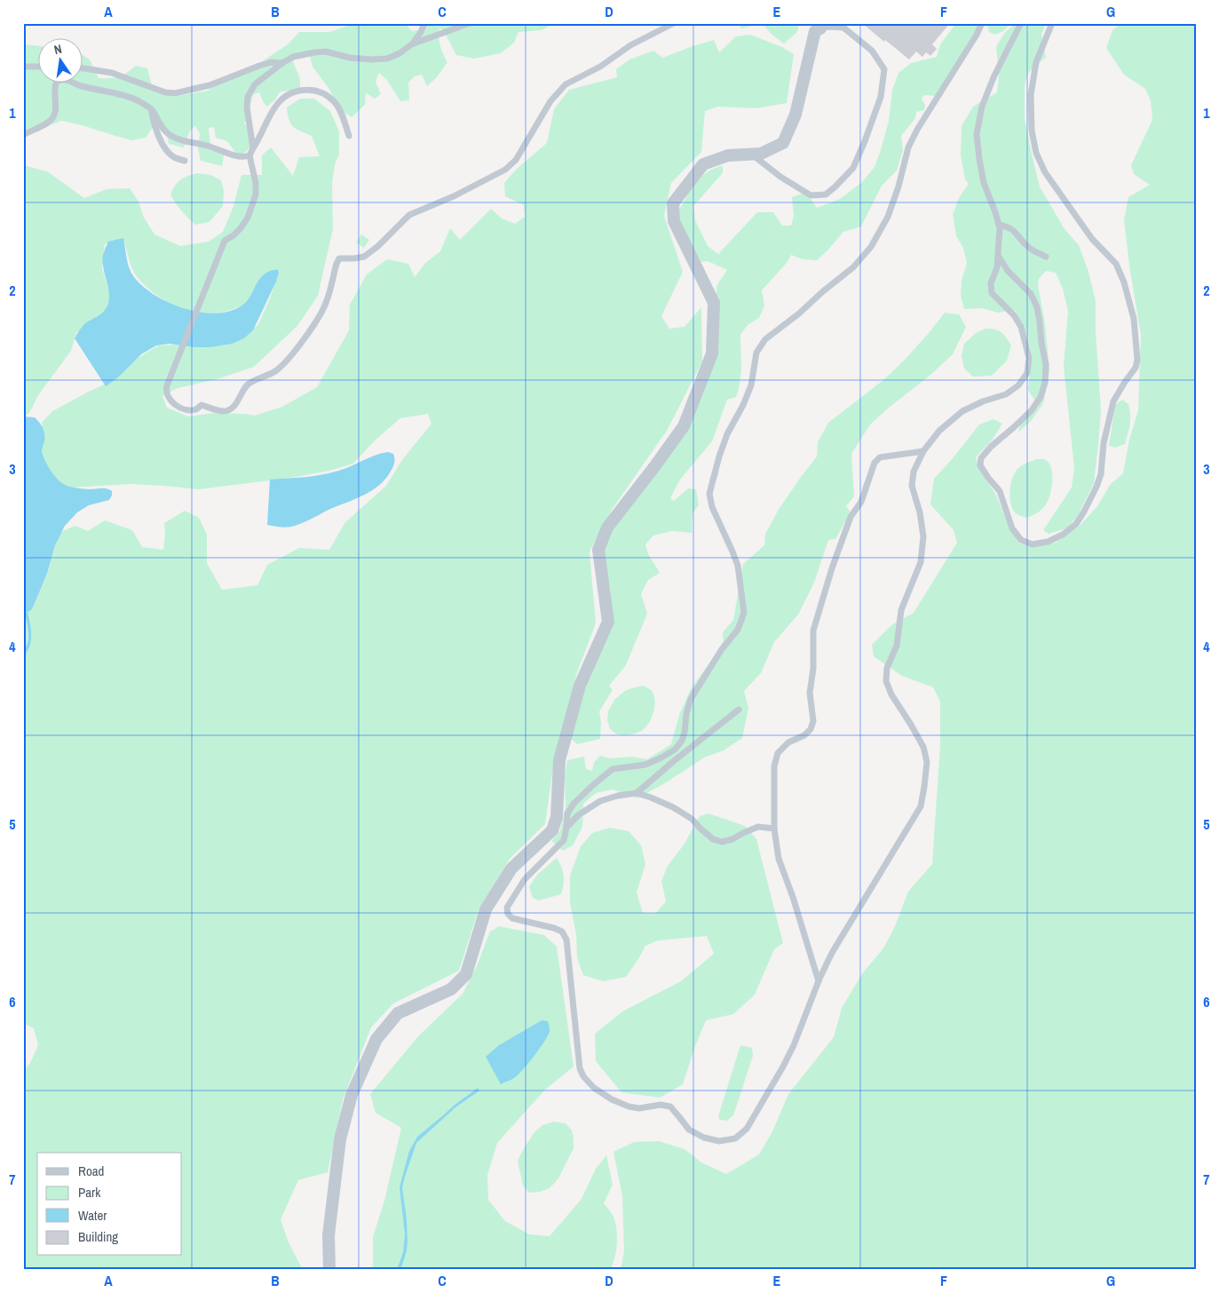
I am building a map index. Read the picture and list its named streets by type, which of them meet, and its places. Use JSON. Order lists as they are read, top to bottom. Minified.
{"legend":["Road","Park","Water","Building"],"north":"top","grid":{"columns":["A","B","C","D","E","F","G"],"rows":["1","2","3","4","5","6","7"]}}
